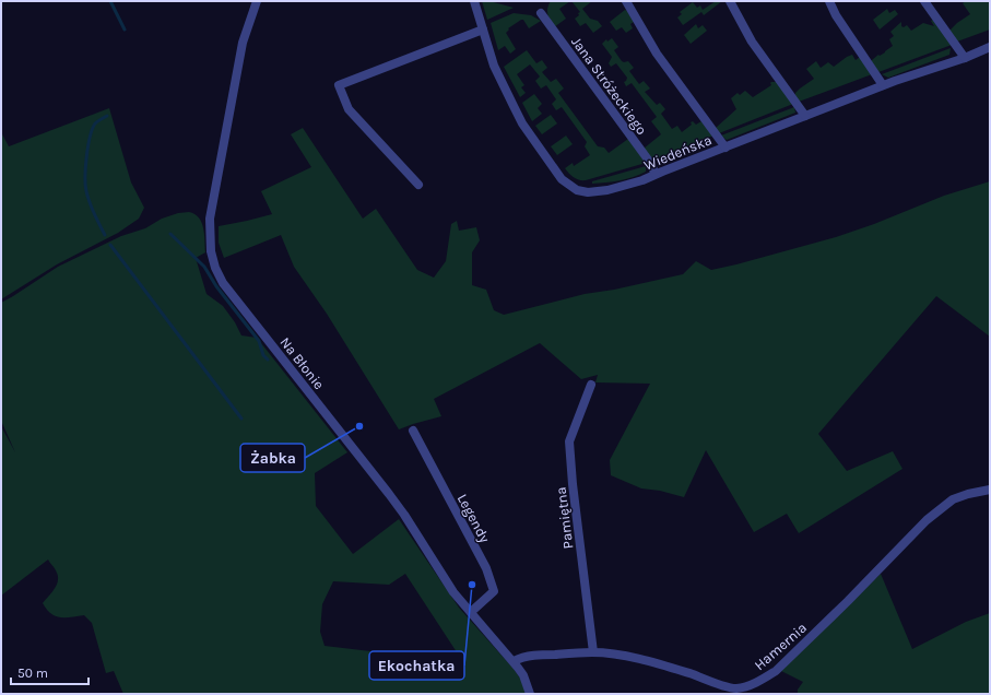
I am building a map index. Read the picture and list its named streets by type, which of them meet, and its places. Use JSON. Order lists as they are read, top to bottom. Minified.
{"streets":{"street":["Jana Stróżeckiego","Wiedeńska","Na Błonie","Legendy","Pamiętna","Hamernia"]},"crossings":[["Jana Stróżeckiego","Wiedeńska"],["Na Błonie","Legendy"],["Na Błonie","Hamernia"],["Pamiętna","Hamernia"]],"places":["Żabka","Ekochatka"],"scale_bar":"50 m"}
